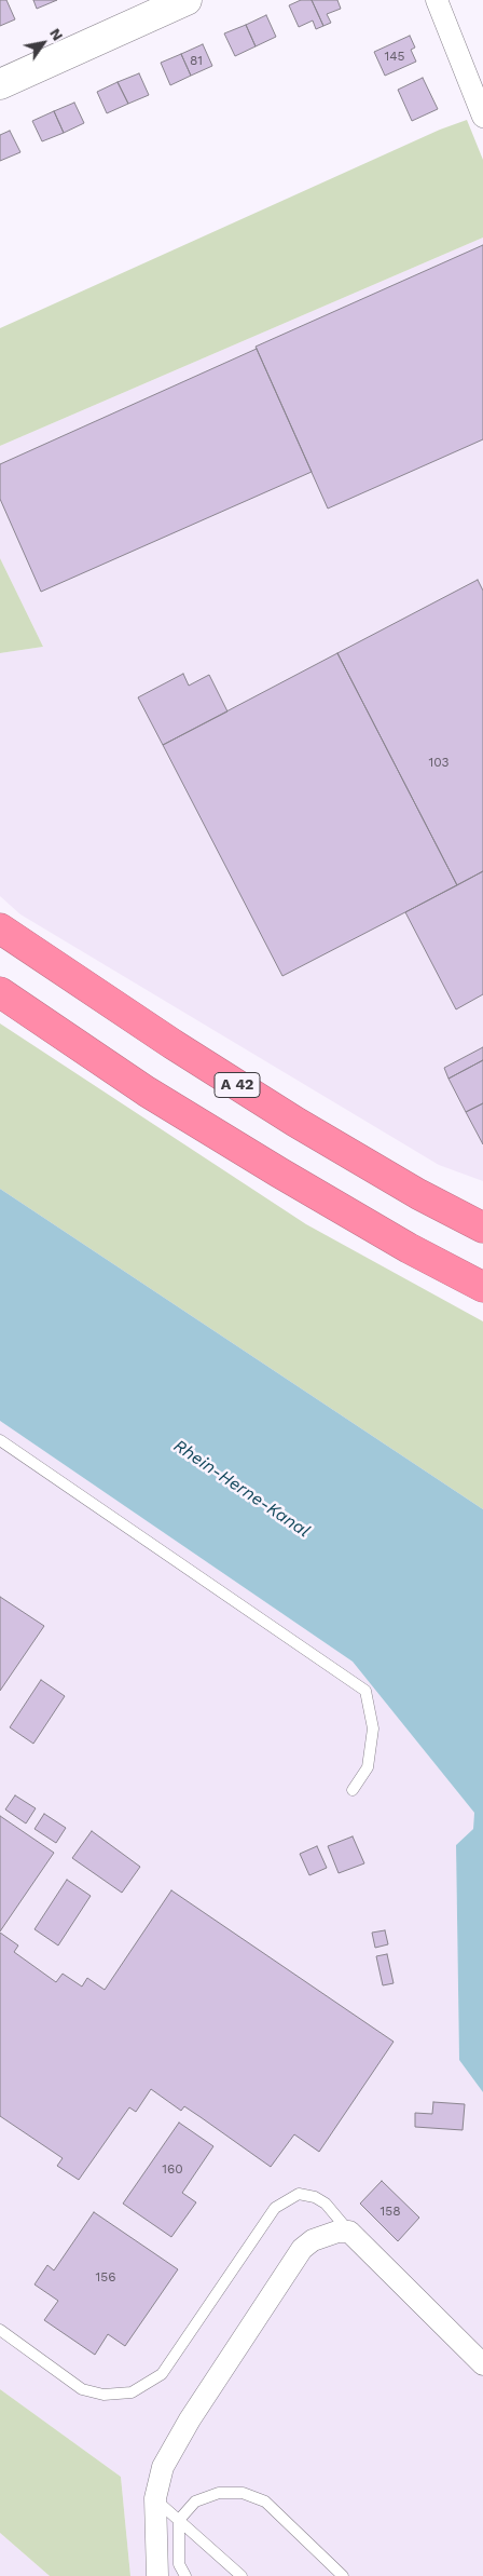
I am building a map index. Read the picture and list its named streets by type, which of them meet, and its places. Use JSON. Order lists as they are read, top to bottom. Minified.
{"streets":{"highway":["A 42"]},"water":["Rhein-Herne-Kanal"],"house_numbers":["145","81","103","160","158","156"],"north":"top right"}
